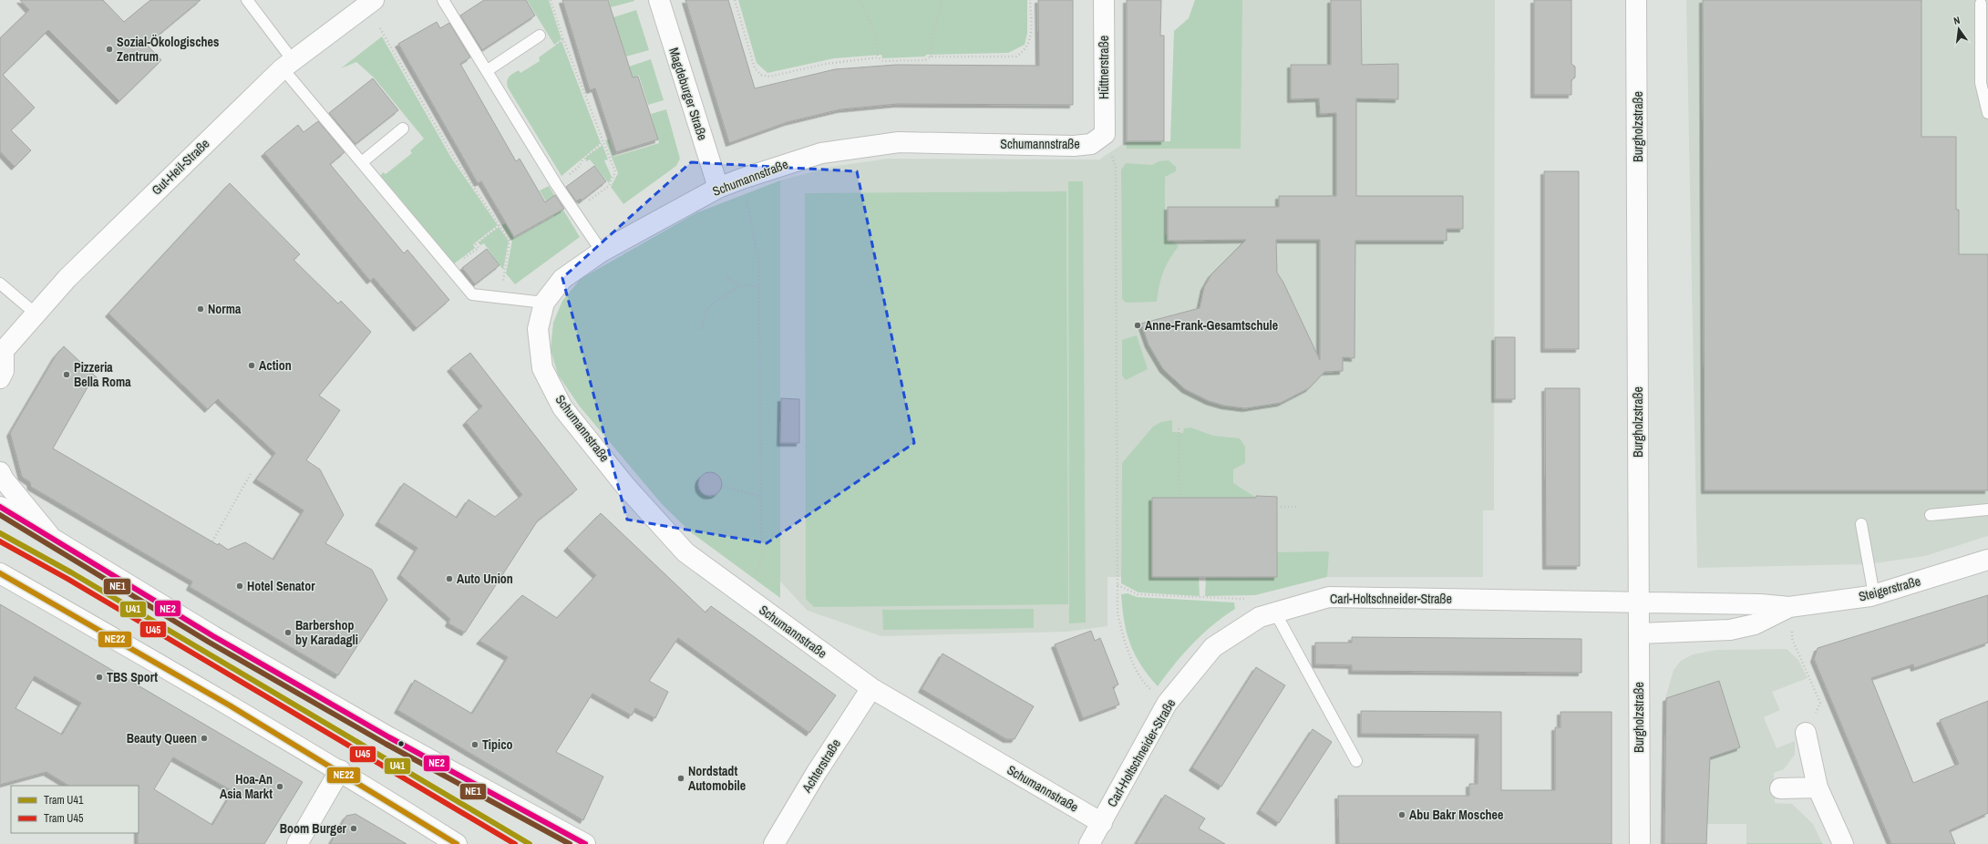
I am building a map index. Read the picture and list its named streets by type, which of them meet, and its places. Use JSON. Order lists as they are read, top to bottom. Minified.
{"streets":{"street":["Hüttnerstraße","Magdeburger Straße","Burgholzstraße","Schumannstraße","Gut-Heil-Straße","Steigerstraße","Carl-Holtschneider-Straße","Achterstraße"]},"crossings":[["Hüttnerstraße","Schumannstraße"],["Magdeburger Straße","Schumannstraße"],["Burgholzstraße","Steigerstraße"],["Burgholzstraße","Carl-Holtschneider-Straße"],["Schumannstraße","Carl-Holtschneider-Straße"],["Schumannstraße","Achterstraße"],["Steigerstraße","Carl-Holtschneider-Straße"]],"places":["Sozial-Ökologisches Zentrum","Norma","Anne-Frank-Gesamtschule","Action","Pizzeria Bella Roma","Auto Union","Hotel Senator","Barbershop by Karadagli","TBS Sport","Beauty Queen","Tipico","Nordstadt Automobile","Hoa-An Asia Markt","Abu Bakr Moschee","Boom Burger"],"lines":["transit line NE2","transit line NE1","tram line U41","tram line U45","transit line NE22"],"legend":["Tram U41","Tram U45"],"north":"top"}
